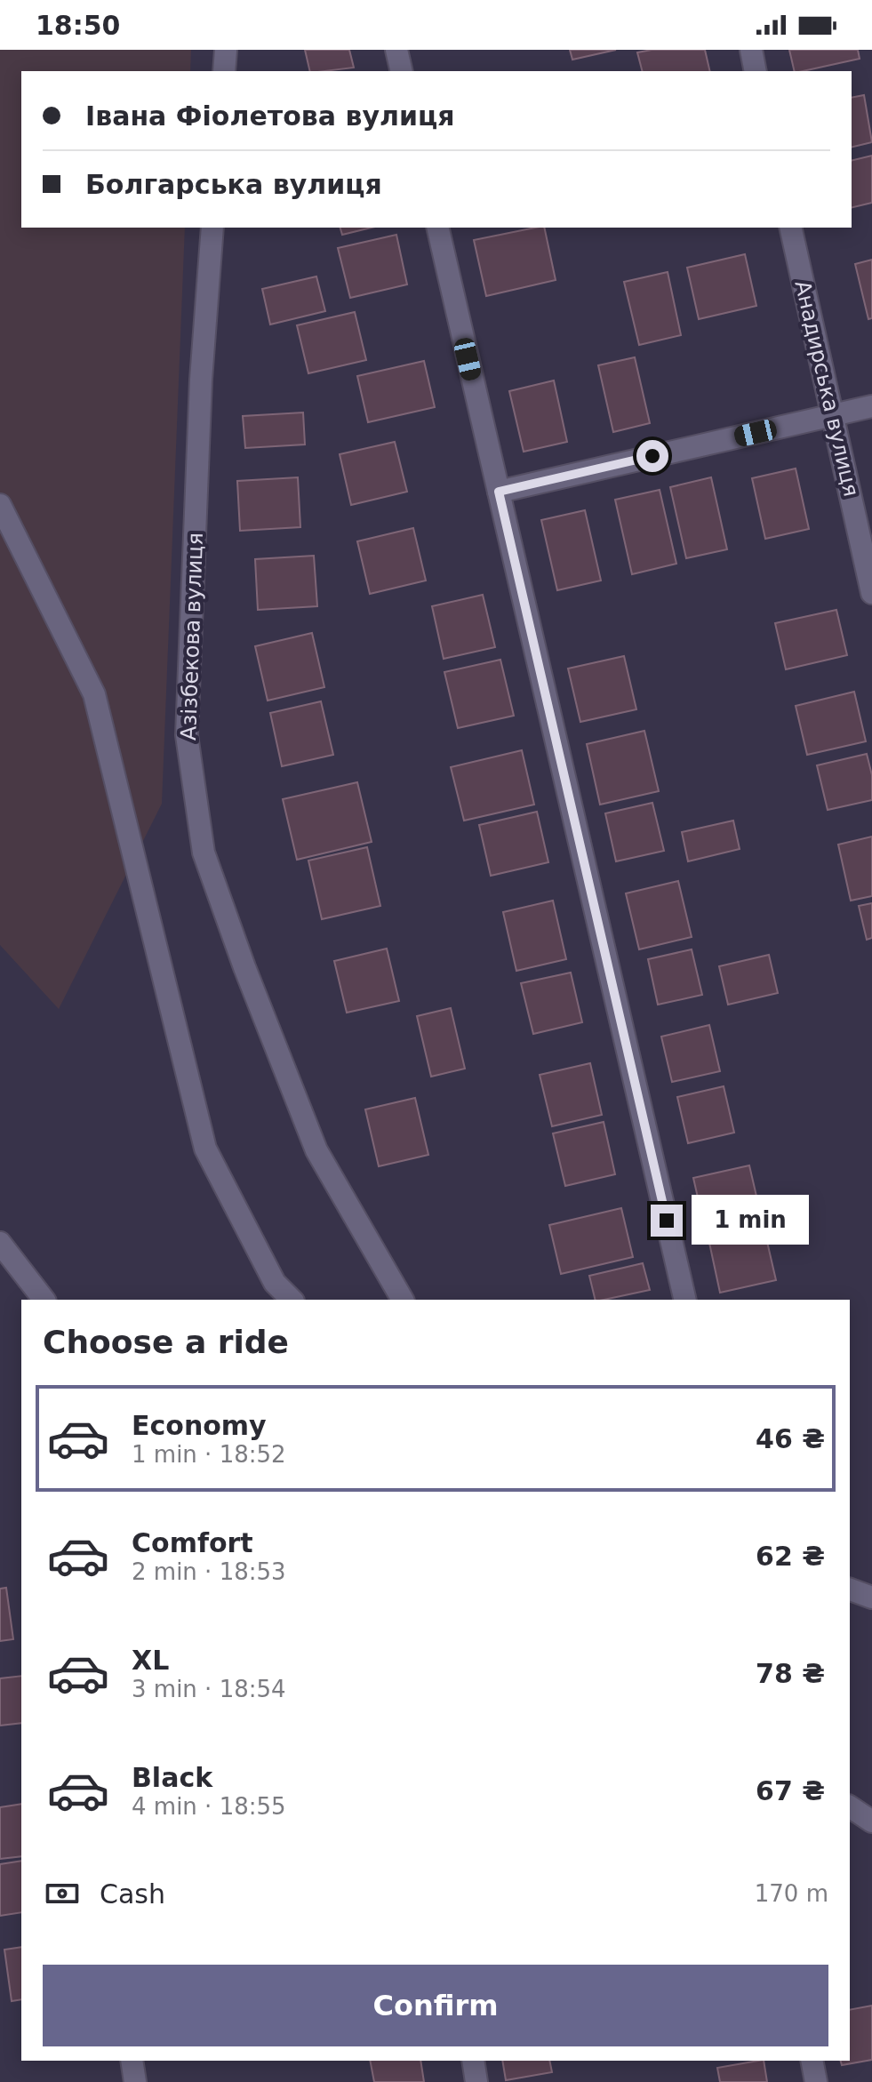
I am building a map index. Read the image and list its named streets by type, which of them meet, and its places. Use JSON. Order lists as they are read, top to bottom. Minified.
{"streets":{"street":["Анадирська вулиця","Азізбекова вулиця"]},"page":{"status":"18:50","banner":["Івана Фіолетова вулиця","Болгарська вулиця"],"bubble":"1 min","heading":"Choose a ride","list":[{"name":"Economy","note":"1 min · 18:52","value":"46 ₴"},{"name":"Comfort","note":"2 min · 18:53","value":"62 ₴"},{"name":"XL","note":"3 min · 18:54","value":"78 ₴"},{"name":"Black","note":"4 min · 18:55","value":"67 ₴"}],"pay":["Cash","170 m"],"buttons":"Confirm"}}
